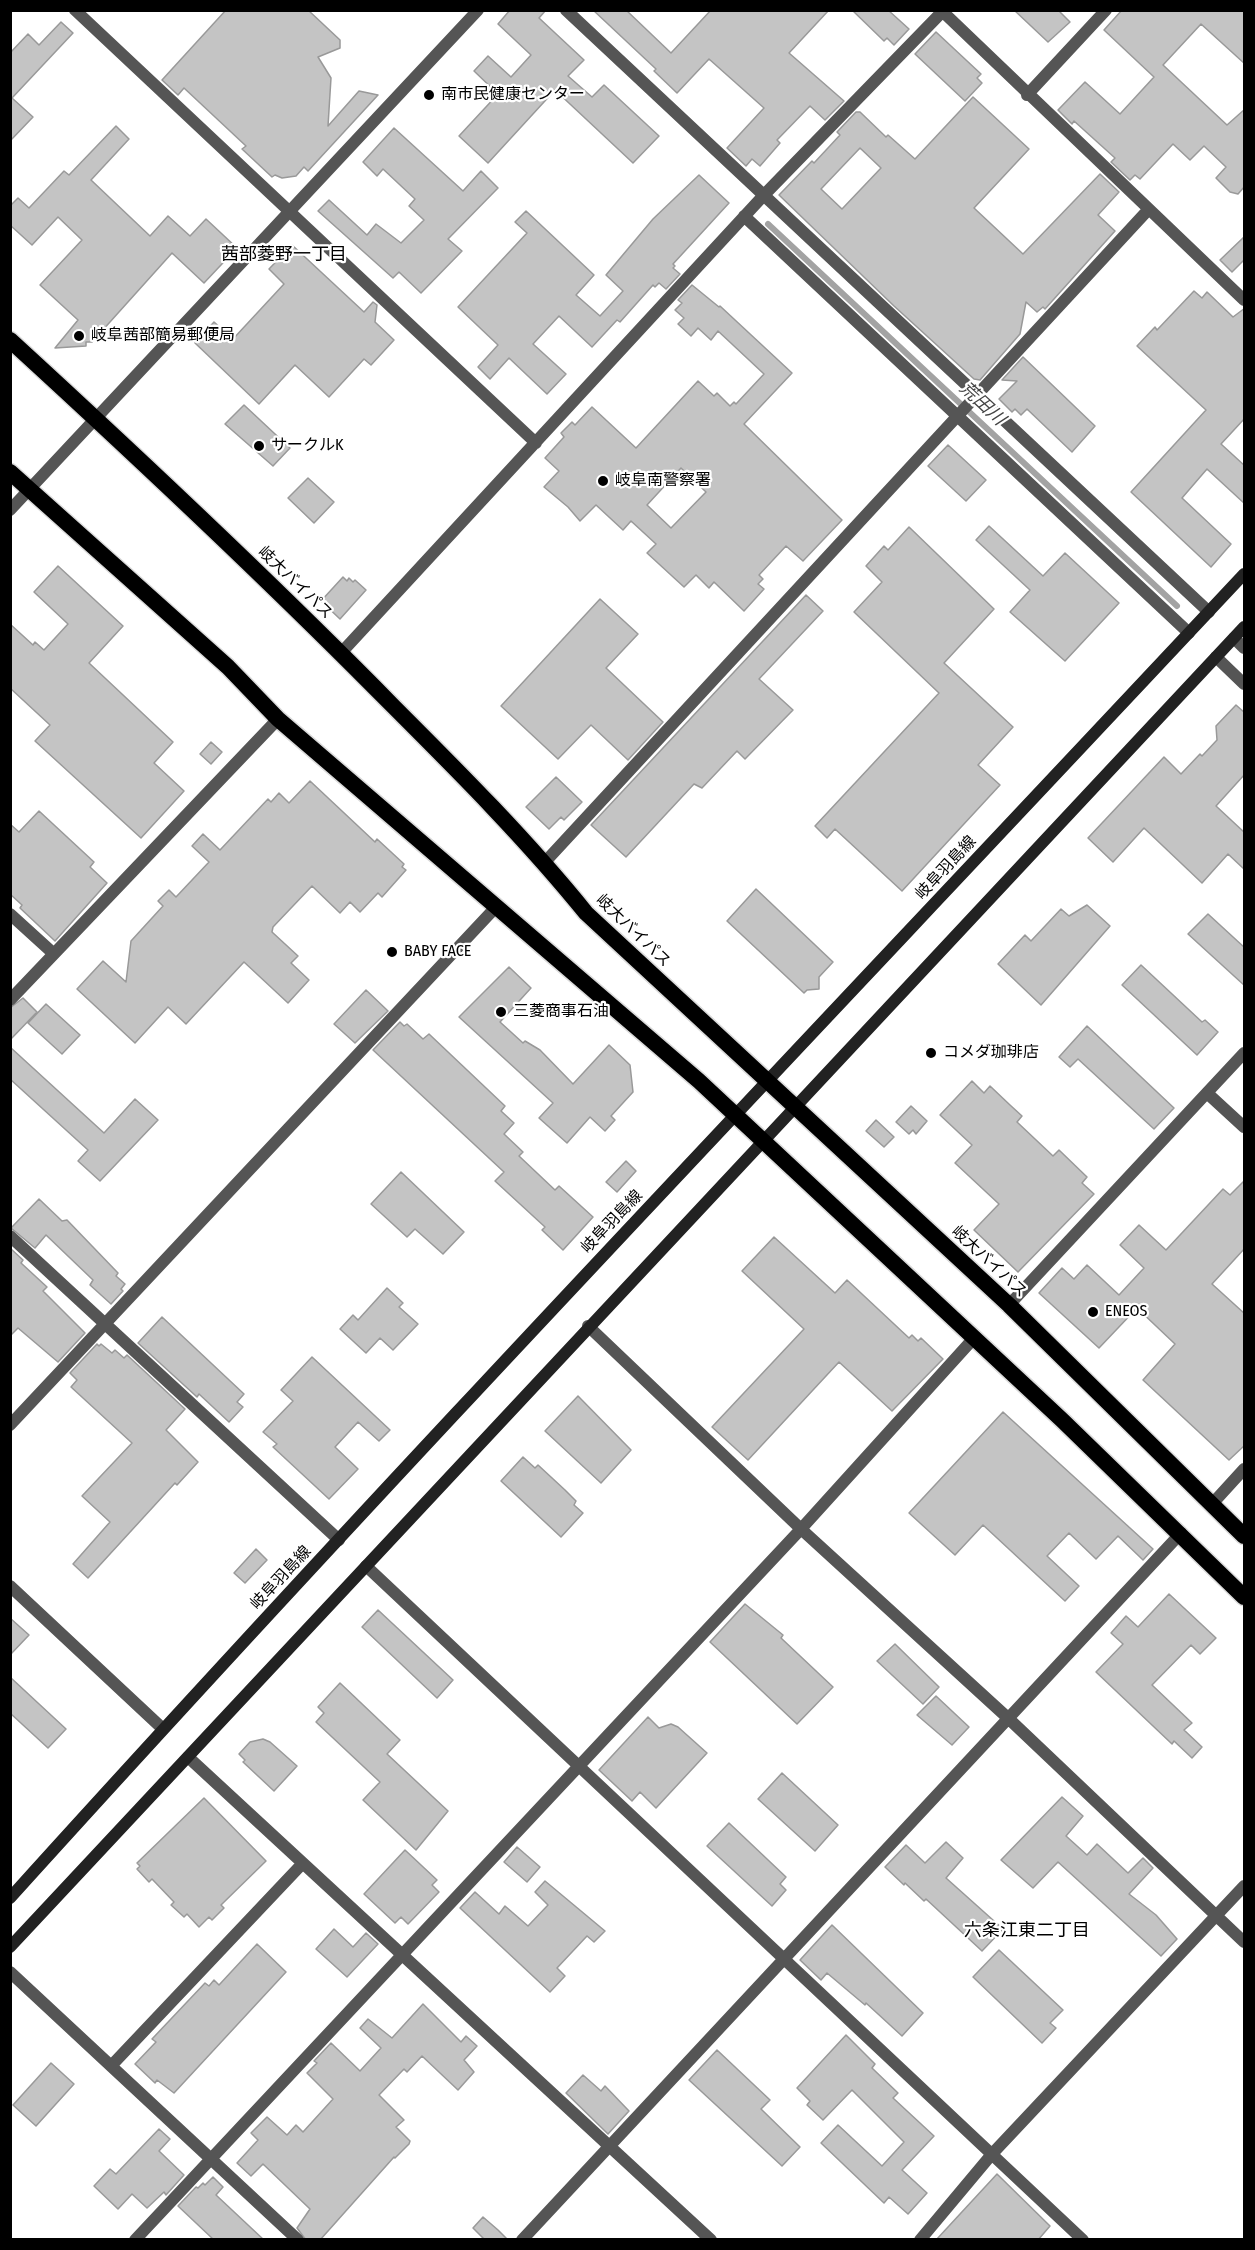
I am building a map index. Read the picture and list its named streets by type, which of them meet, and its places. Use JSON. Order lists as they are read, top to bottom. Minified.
{"streets":{"highway":["岐大バイパス"],"main road":["岐阜羽島線"]},"crossings":[["岐大バイパス","岐阜羽島線"]],"districts":["茜部菱野一丁目","六条江東二丁目"],"water":["荒田川"],"places":["南市民健康センター","岐阜茜部簡易郵便局","サークルK","岐阜南警察署","BABY FACE","三菱商事石油","コメダ珈琲店","ENEOS"]}
